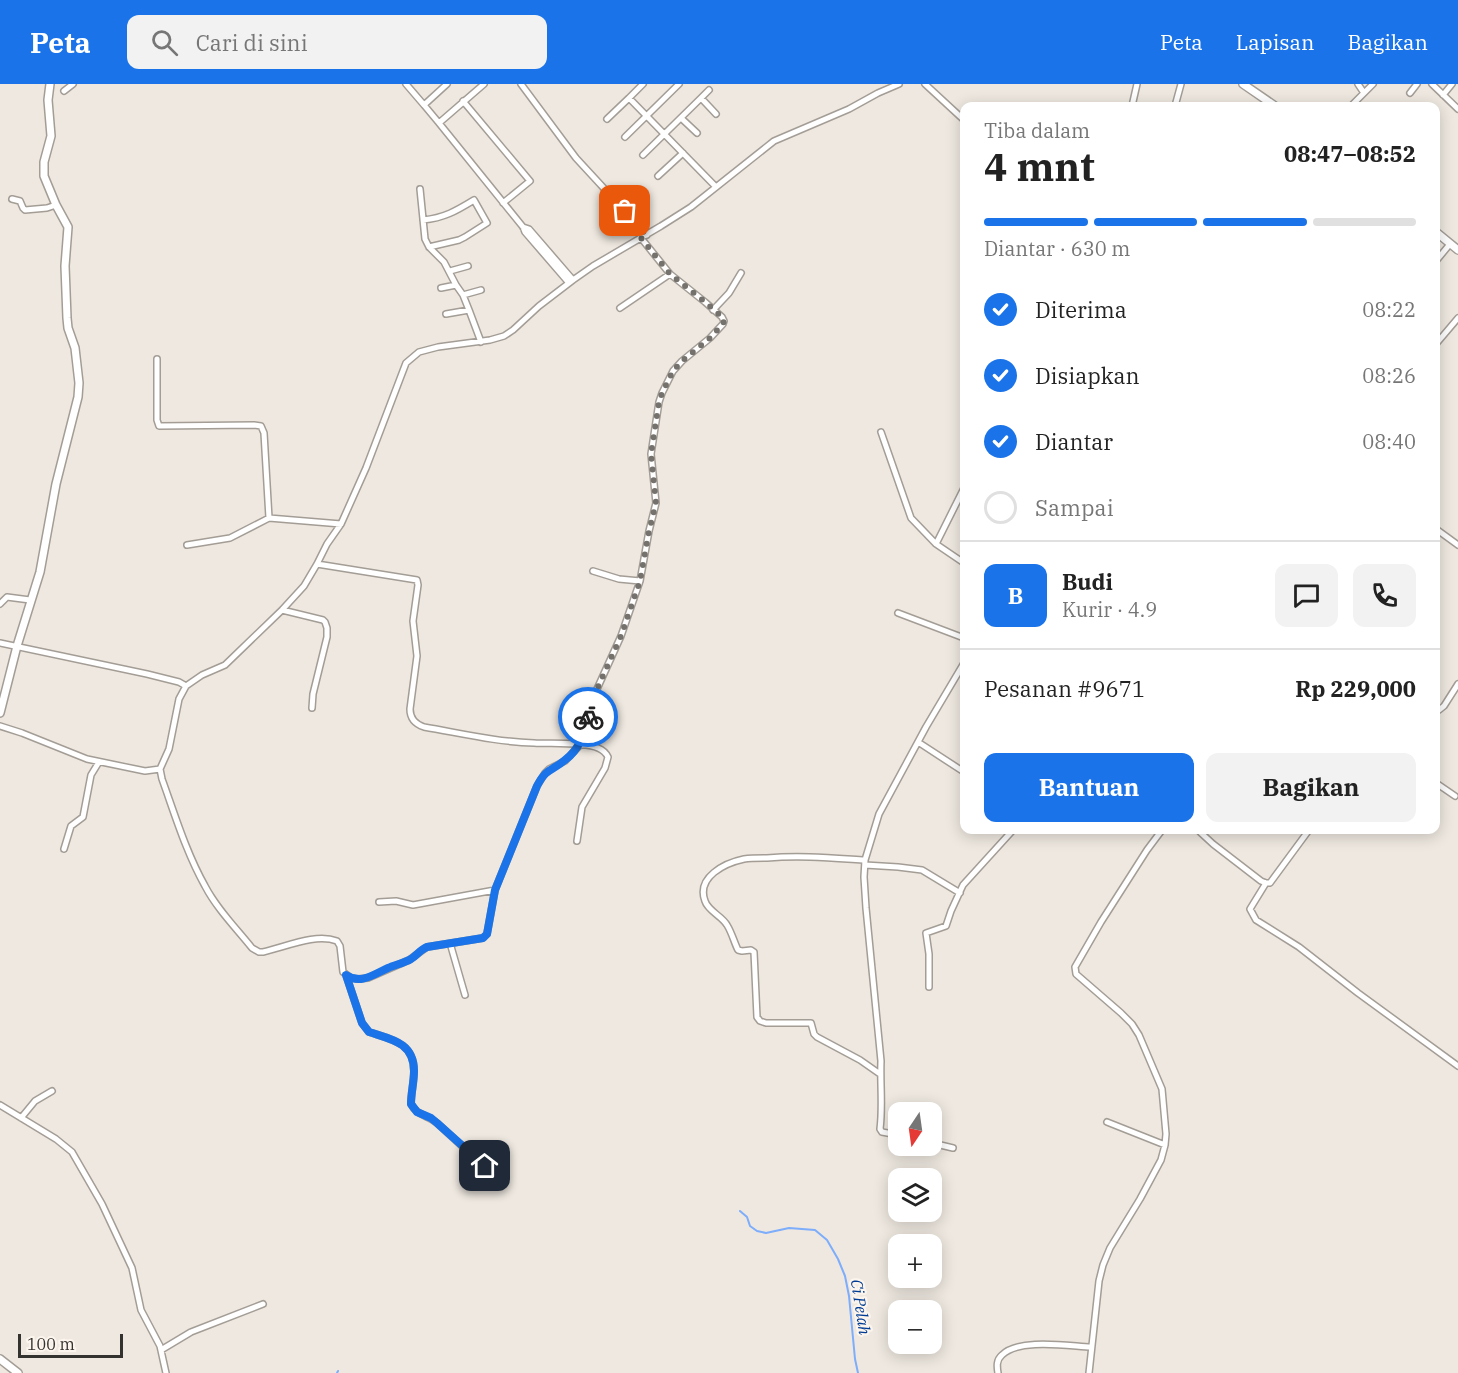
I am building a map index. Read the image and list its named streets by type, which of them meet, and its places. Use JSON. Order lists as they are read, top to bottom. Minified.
{"water":["Ci Pelah"],"scale_bar":"100 m","north":"bottom","page":{"header":"Peta","search":"Cari di sini","nav":["Peta","Lapisan","Bagikan"],"heading":["4 mnt","Tiba dalam","08:47–08:52"],"panel":["Budi","Kurir · 4.9","Pesanan #9671","Rp 229,000"],"bar":"Diantar · 630 m","list":[["Diterima","08:22"],["Disiapkan","08:26"],["Diantar","08:40"],"Sampai"],"round":"B","buttons":["Bantuan","Bagikan"],"map_buttons":["+","−"],"scale":"100 m"}}
